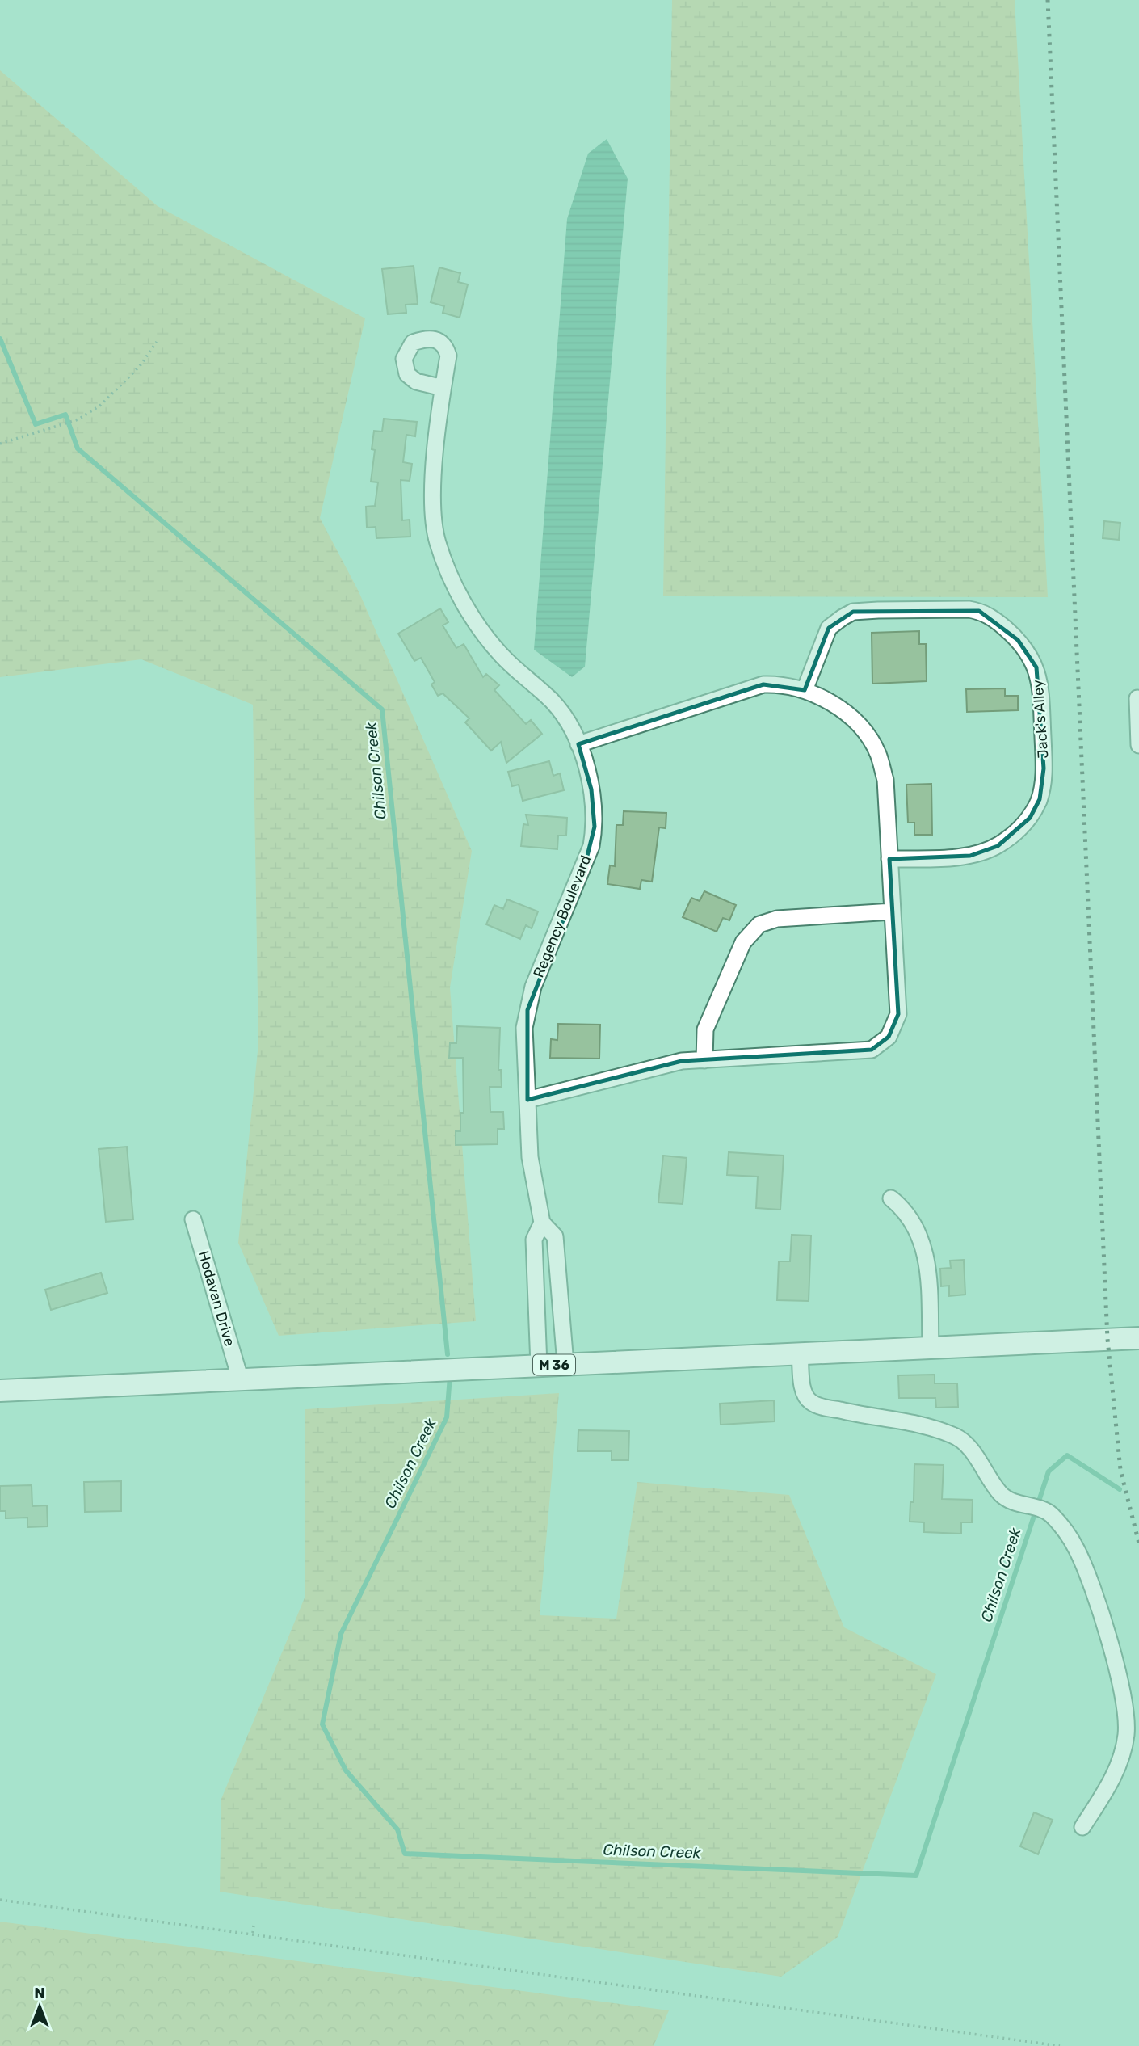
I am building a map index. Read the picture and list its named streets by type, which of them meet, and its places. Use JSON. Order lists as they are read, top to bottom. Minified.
{"streets":{"main road":["M 36"],"street":["Jack's Alley","Regency Boulevard","Hodavan Drive"]},"crossings":[["Regency Boulevard","M 36"],["Hodavan Drive","M 36"]],"water":["Chilson Creek"],"north":"top"}
